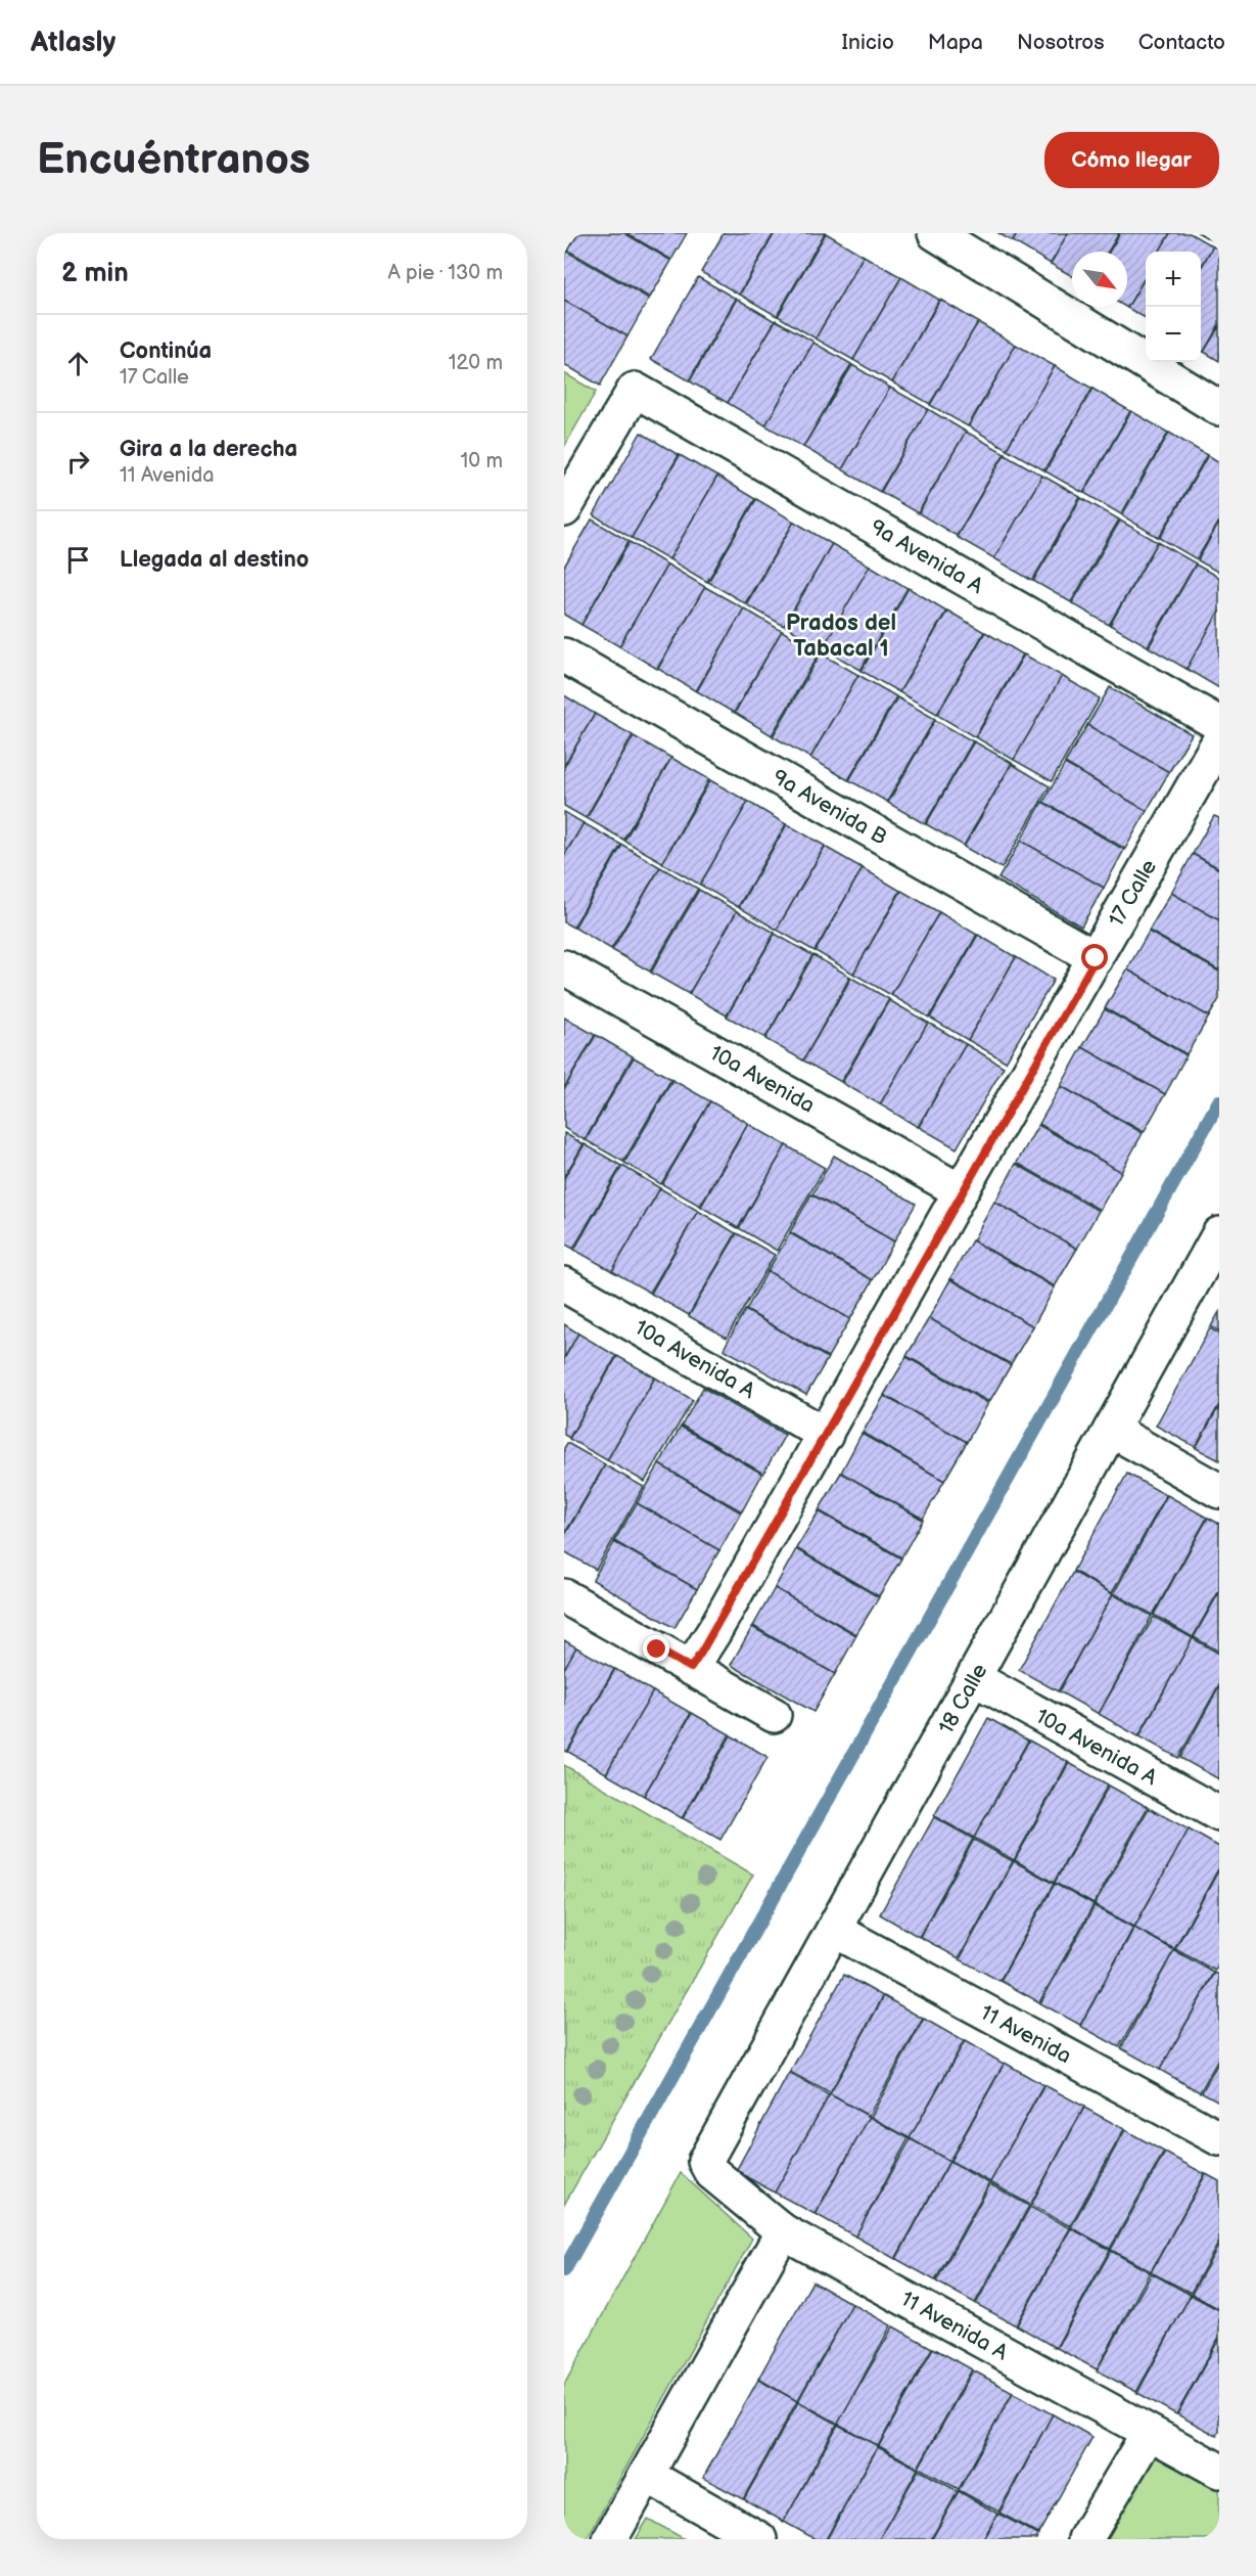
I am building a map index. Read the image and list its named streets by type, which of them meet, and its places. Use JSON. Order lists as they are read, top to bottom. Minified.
{"streets":{"street":["9a Avenida A","9a Avenida B","17 Calle","10a Avenida","10a Avenida A","18 Calle","11 Avenida","11 Avenida A"]},"crossings":[["9a Avenida B","17 Calle"],["17 Calle","10a Avenida"],["17 Calle","10a Avenida A"],["10a Avenida A","18 Calle"],["18 Calle","11 Avenida"],["18 Calle","11 Avenida A"]],"districts":["Prados del Tabacal 1"],"north":"bottom right","page":{"header":"Atlasly","nav":["Inicio","Mapa","Nosotros","Contacto"],"buttons":"Cómo llegar","title":"Encuéntranos","heading":["2 min","A pie · 130 m"],"map_buttons":["+","−"],"list":[["Continúa","17 Calle","120 m"],["Gira a la derecha","11 Avenida","10 m"],"Llegada al destino"]}}
